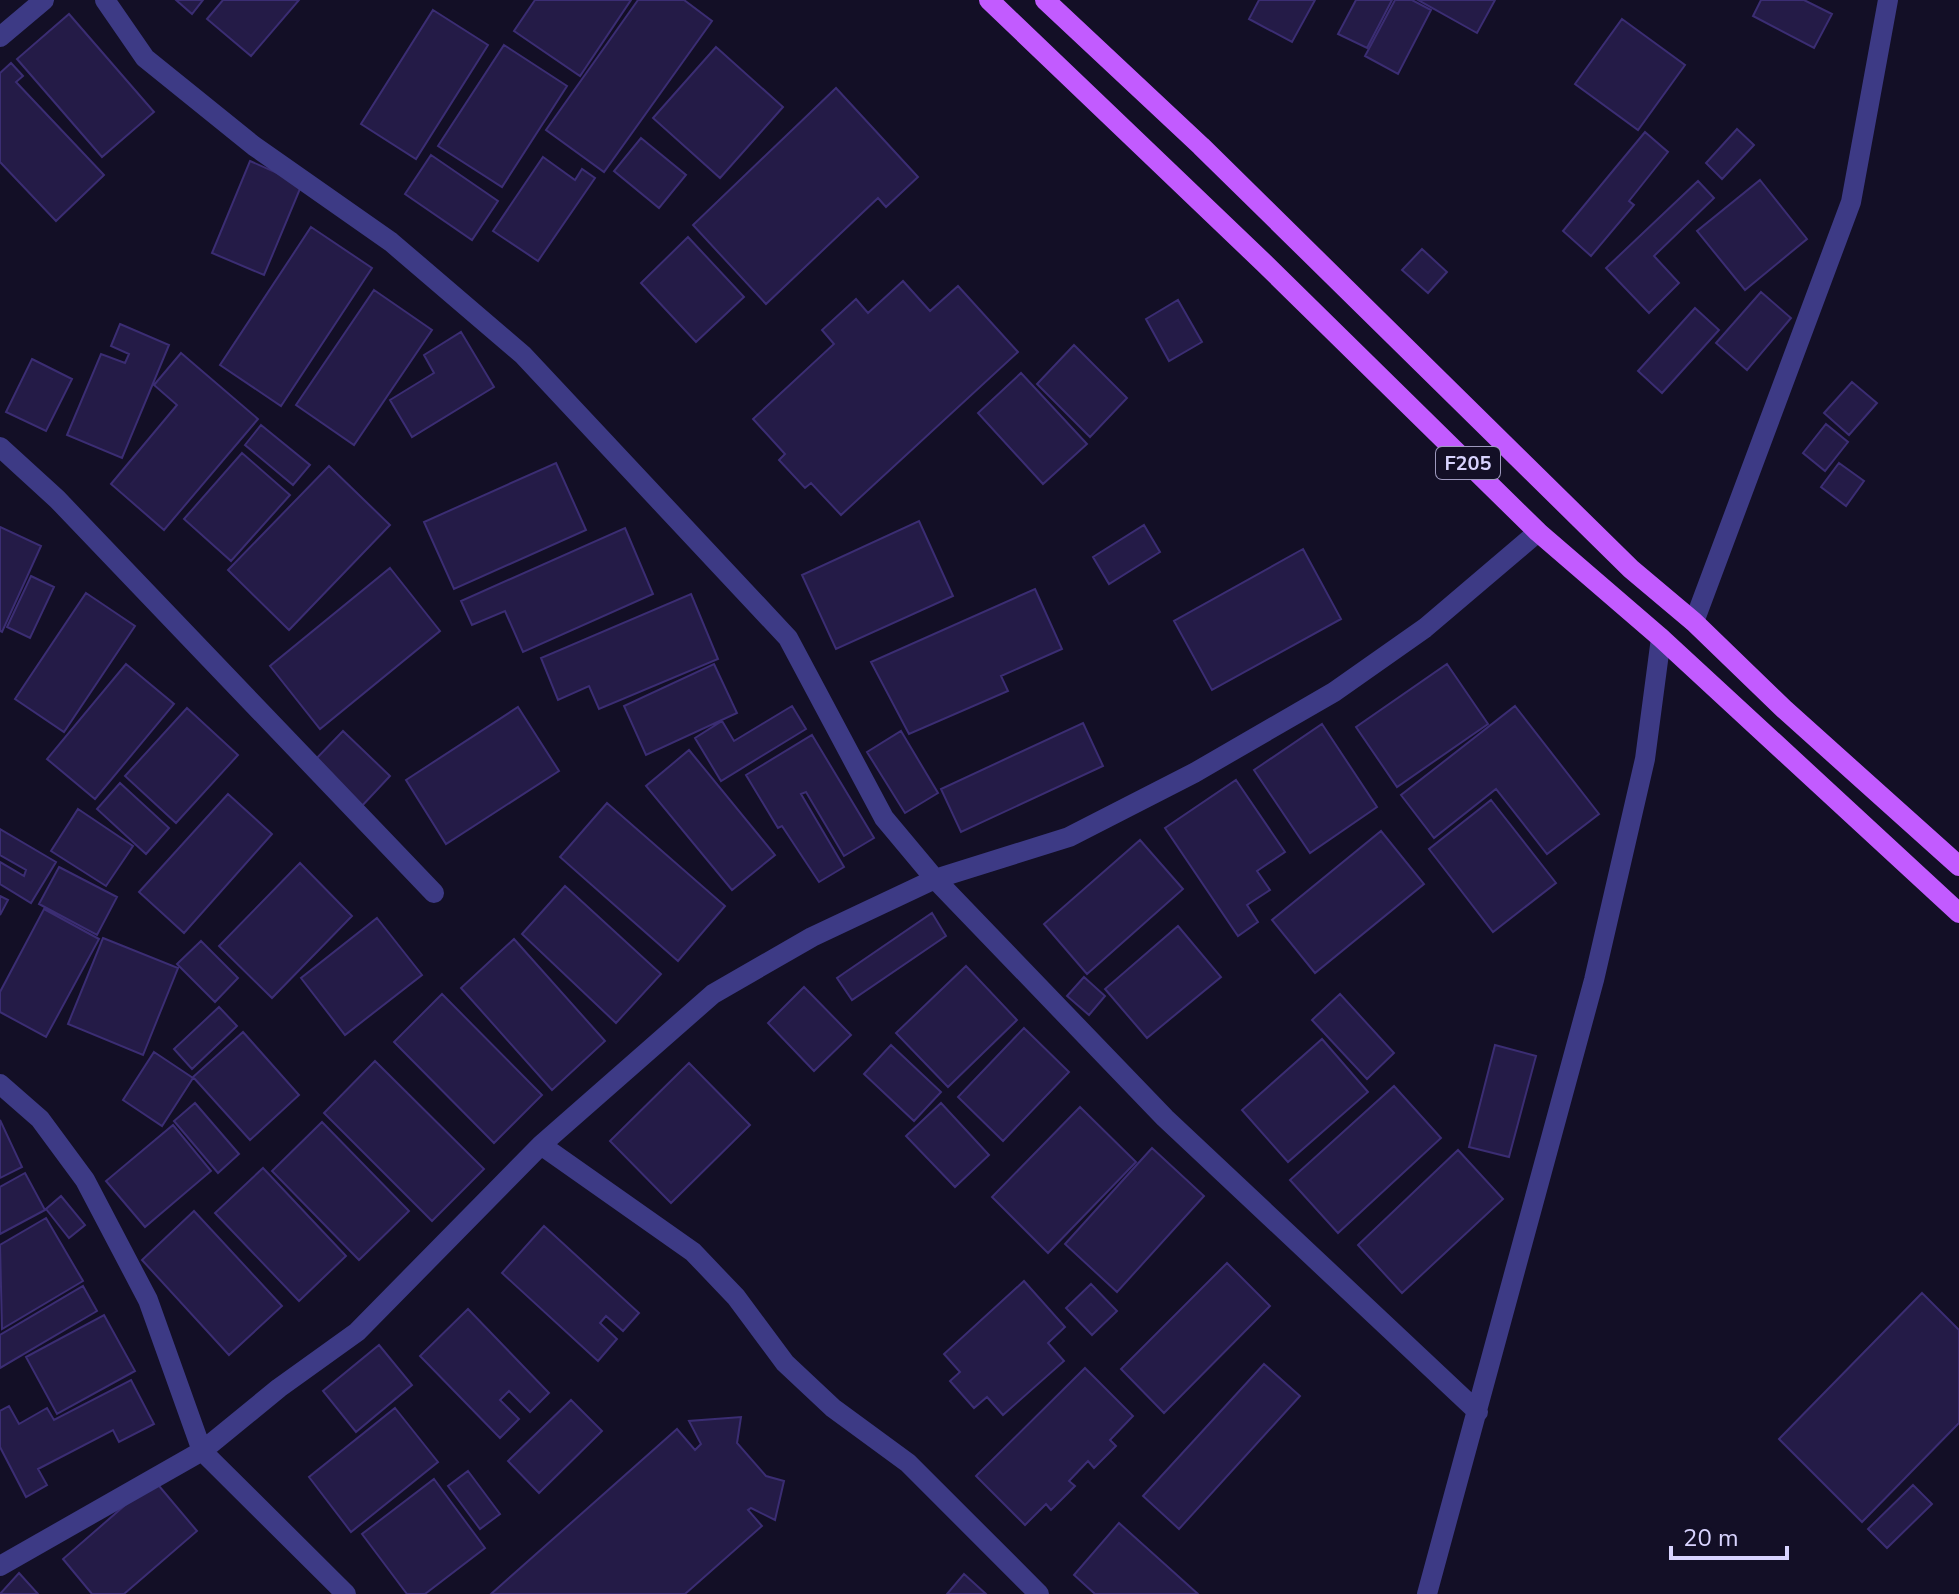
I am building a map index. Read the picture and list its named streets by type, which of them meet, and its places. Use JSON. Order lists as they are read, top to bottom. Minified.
{"streets":{"main road":["F205"]},"scale_bar":"20 m"}
